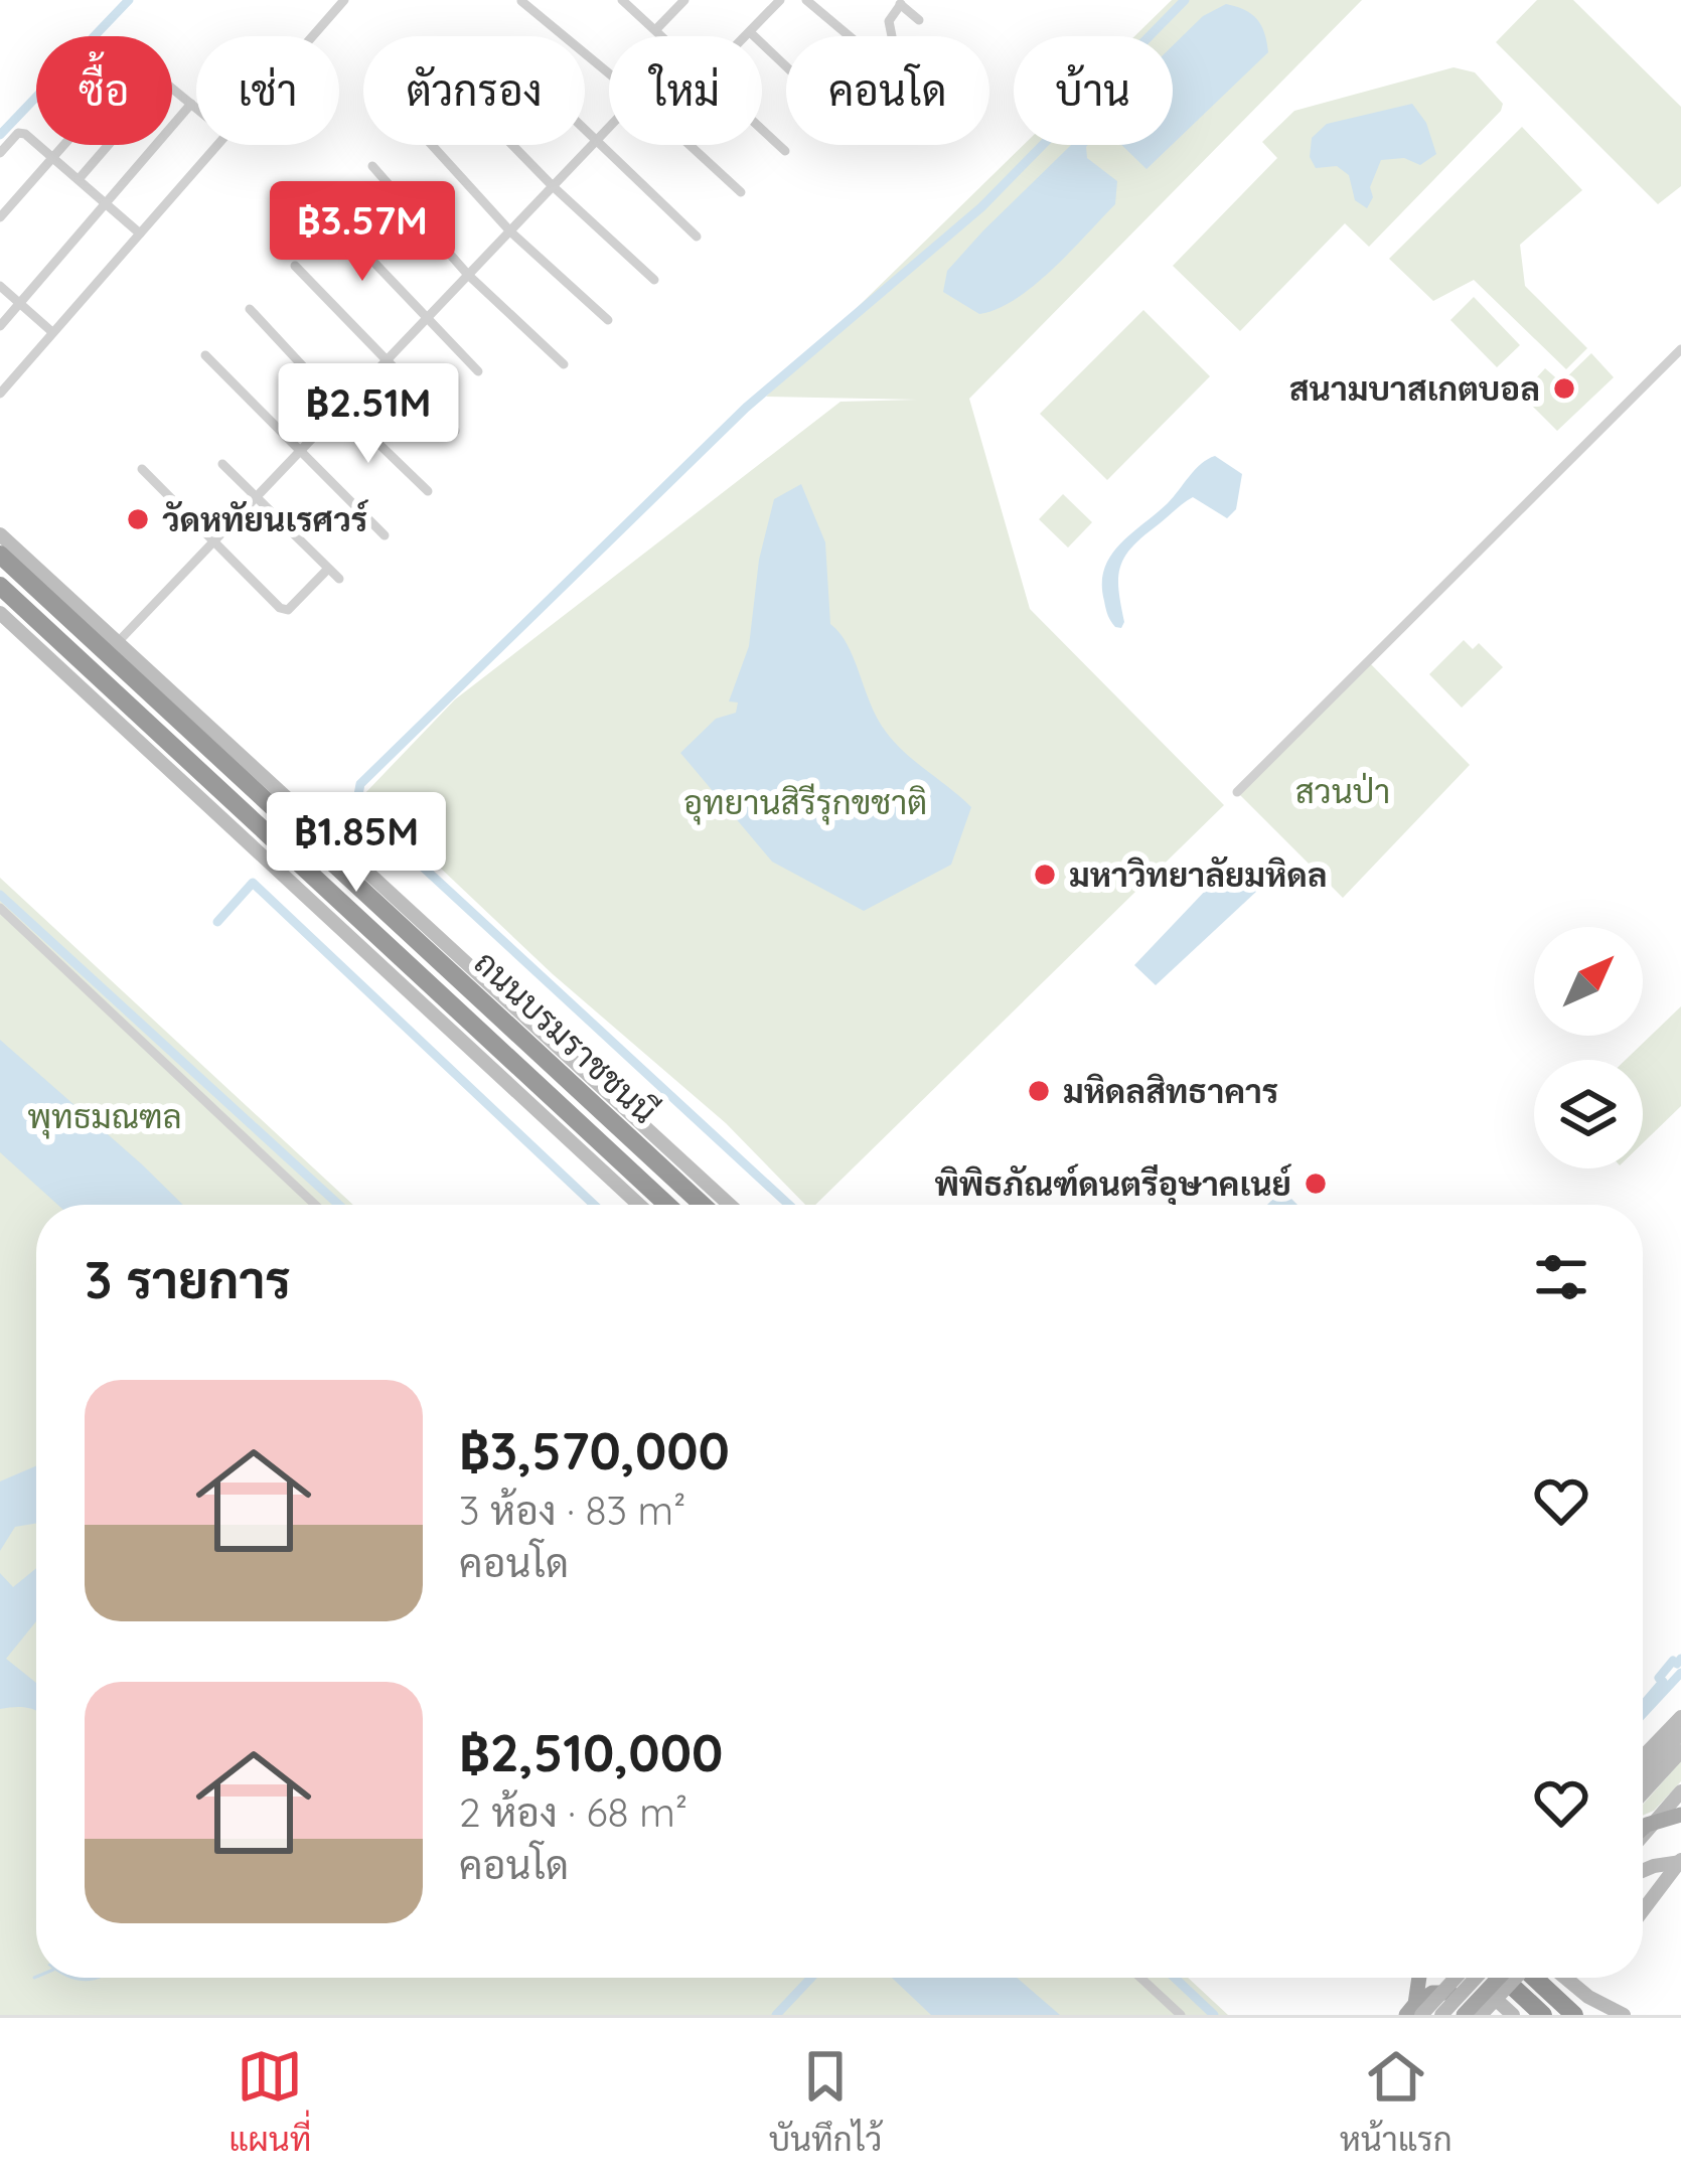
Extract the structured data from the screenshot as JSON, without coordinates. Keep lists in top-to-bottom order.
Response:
{
  "streets": {
    "highway": ["ถนนบรมราชชนนี"]
  },
  "parks": ["สวนป่า", "อุทยานสิรีรุกขชาติ", "พุทธมณฑล"],
  "places": [
    "สนามบาสเกตบอล",
    "วัดหทัยนเรศวร์",
    "มหาวิทยาลัยมหิดล",
    "มหิดลสิทธาคาร",
    "พิพิธภัณฑ์ดนตรีอุษาคเนย์"
  ],
  "north": "top right",
  "page": {
    "chip": [
      "ซื้อ",
      "เช่า",
      "ตัวกรอง",
      "ใหม่",
      "คอนโด",
      "บ้าน"
    ],
    "price": ["฿3.57M", "฿2.51M", "฿1.85M"],
    "heading": "3 รายการ",
    "list": [
      {
        "name": "฿3,570,000",
        "note": "3 ห้อง · 83 m² · คอนโด"
      },
      {
        "name": "฿2,510,000",
        "note": "2 ห้อง · 68 m² · คอนโด"
      }
    ],
    "tabs": ["แผนที่", "บันทึกไว้", "หน้าแรก"]
  }
}
